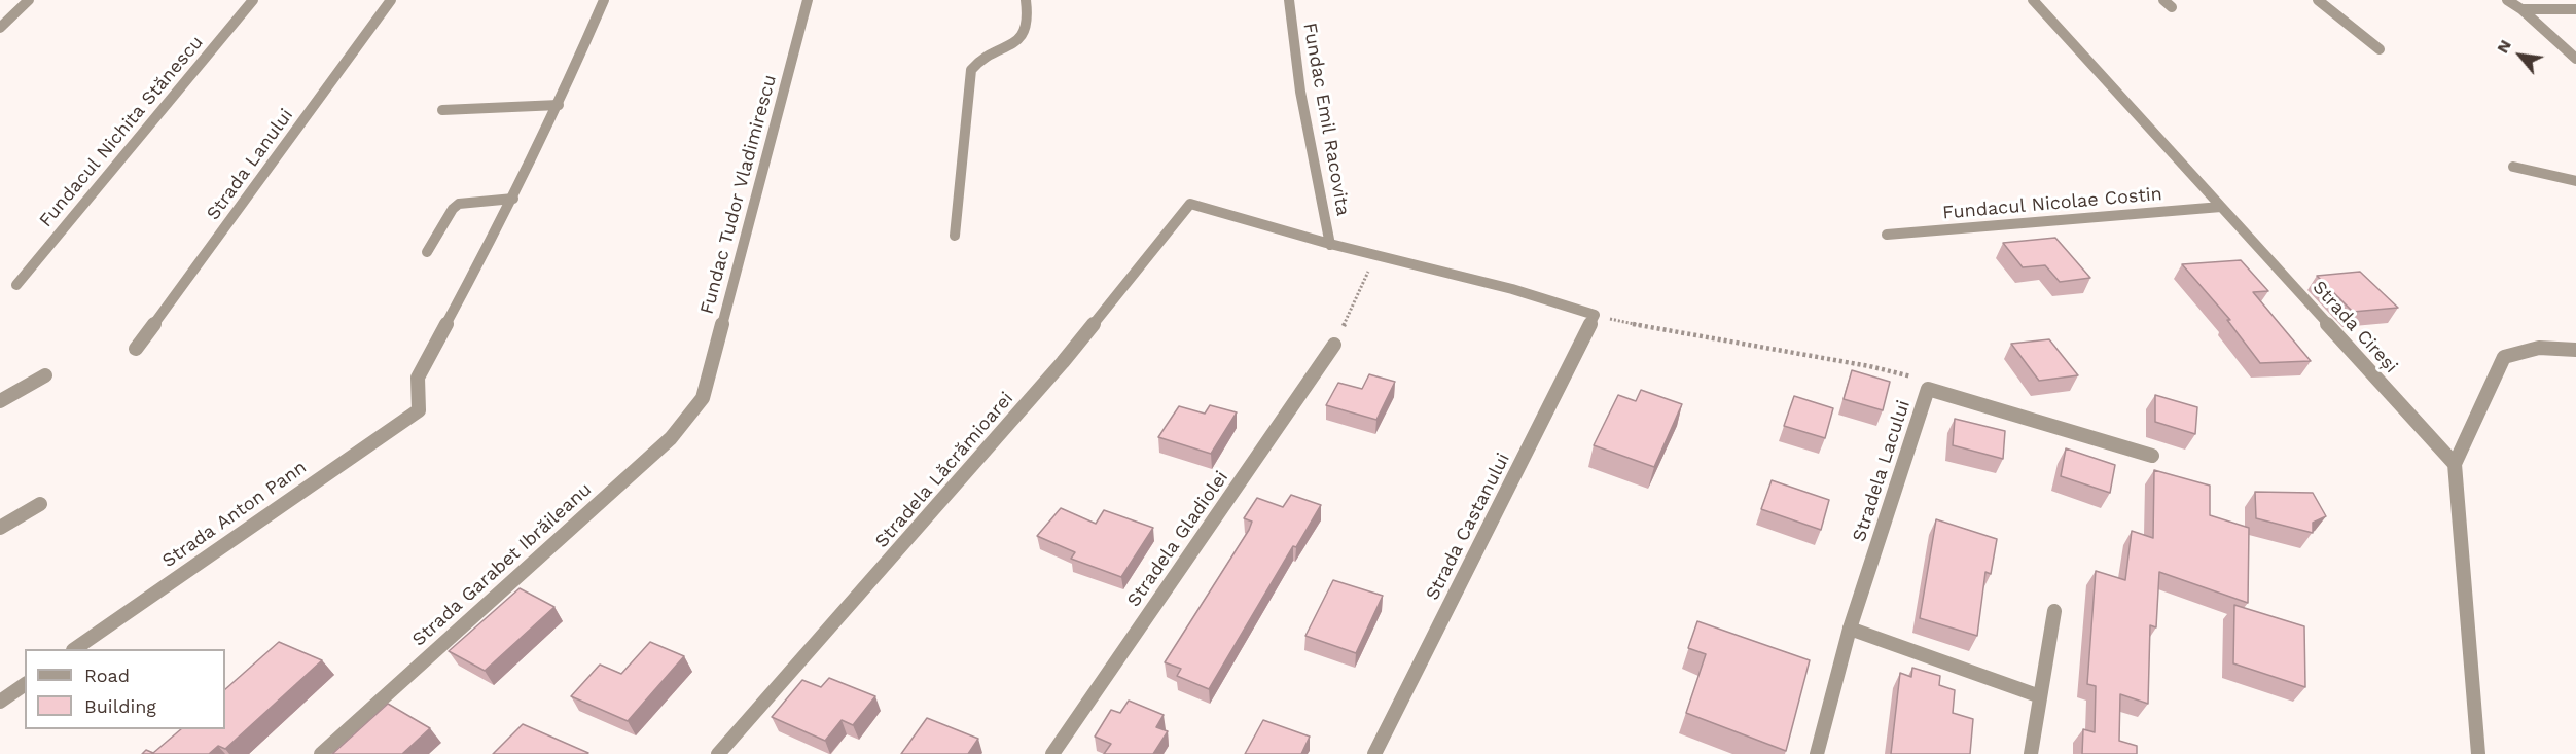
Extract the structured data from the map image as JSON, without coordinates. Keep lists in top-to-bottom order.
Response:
{
  "streets": {
    "street": [
      "Fundac Emil Racovita",
      "Fundacul Nichita Stănescu",
      "Strada Lanului",
      "Fundac Tudor Vladimirescu",
      "Fundacul Nicolae Costin",
      "Strada Cireși",
      "Stradela Lăcrămioarei",
      "Stradela Lacului",
      "Strada Anton Pann",
      "Strada Castanului",
      "Stradela Gladiolei",
      "Strada Garabet Ibrăileanu"
    ]
  },
  "crossings": [
    ["Fundac Emil Racovita", "Stradela Lăcrămioarei"],
    ["Fundac Tudor Vladimirescu", "Strada Garabet Ibrăileanu"],
    ["Fundacul Nicolae Costin", "Strada Cireși"]
  ],
  "legend": ["Road", "Building"],
  "north": "top left"
}
